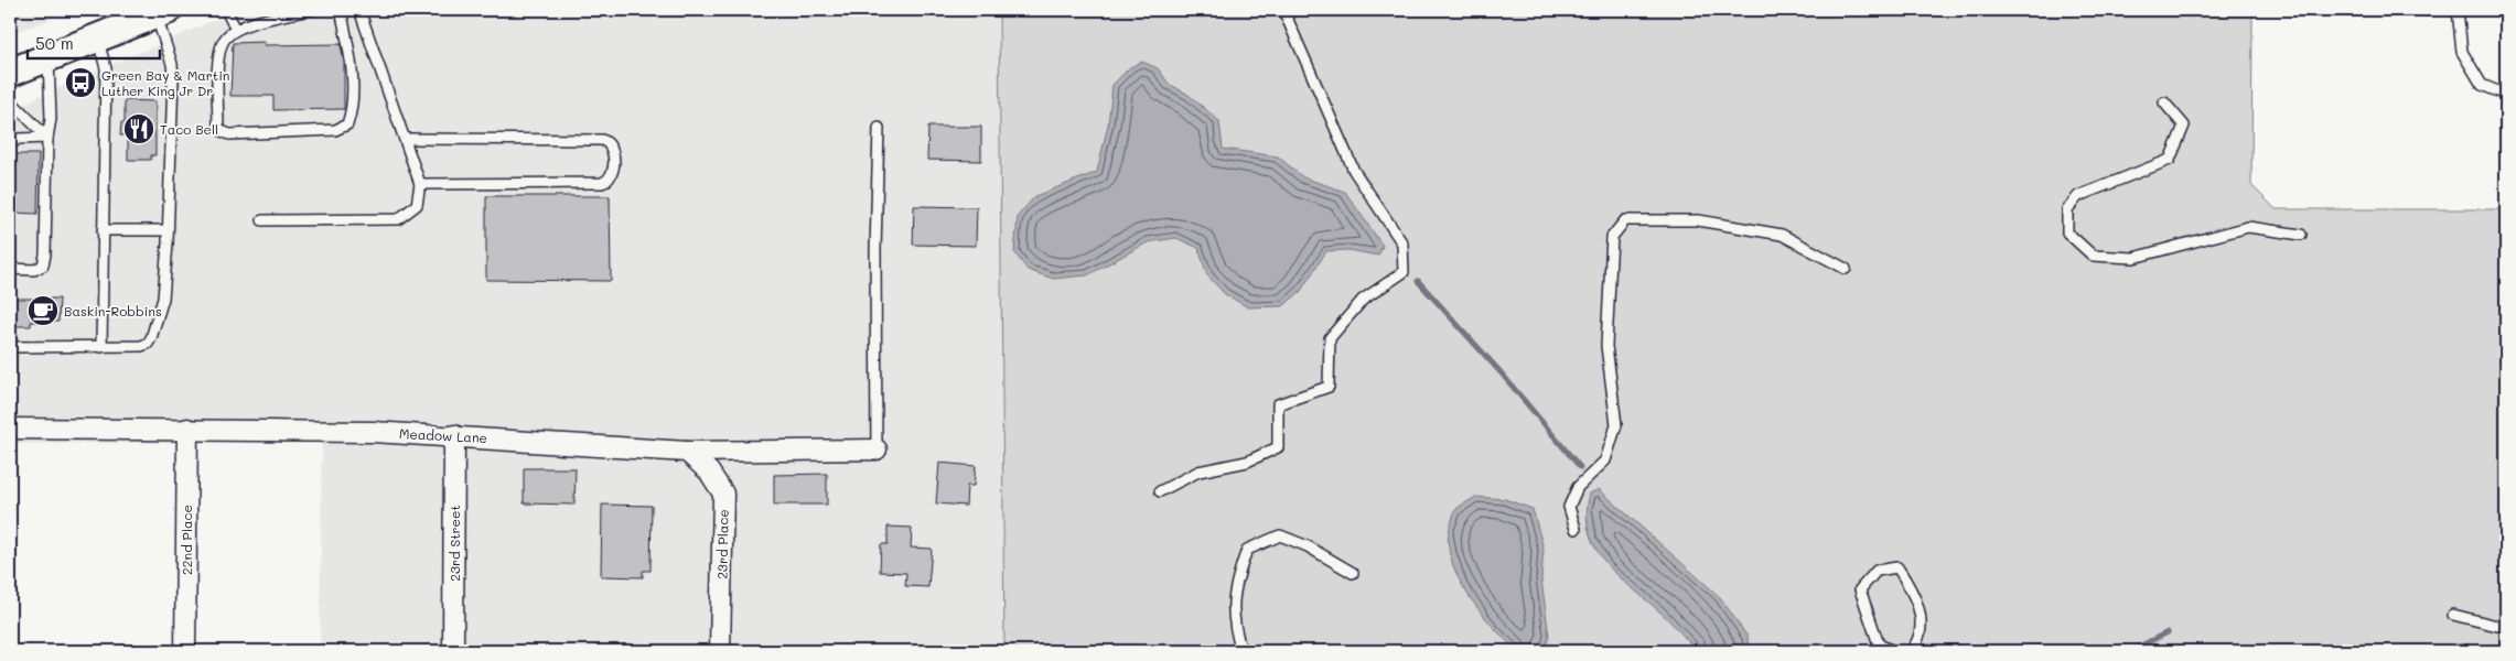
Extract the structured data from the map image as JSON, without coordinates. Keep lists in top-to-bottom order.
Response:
{
  "streets": {
    "street": [
      "Meadow Lane",
      "22nd Place",
      "23rd Street",
      "23rd Place"
    ]
  },
  "crossings": [
    ["Meadow Lane", "22nd Place"],
    ["Meadow Lane", "23rd Street"],
    ["Meadow Lane", "23rd Place"]
  ],
  "places": {
    "bus stop": ["Green Bay & Martin Luther King Jr Dr"],
    "restaurant": ["Taco Bell"],
    "cafe": ["Baskin-Robbins"]
  },
  "scale_bar": "50 m"
}
